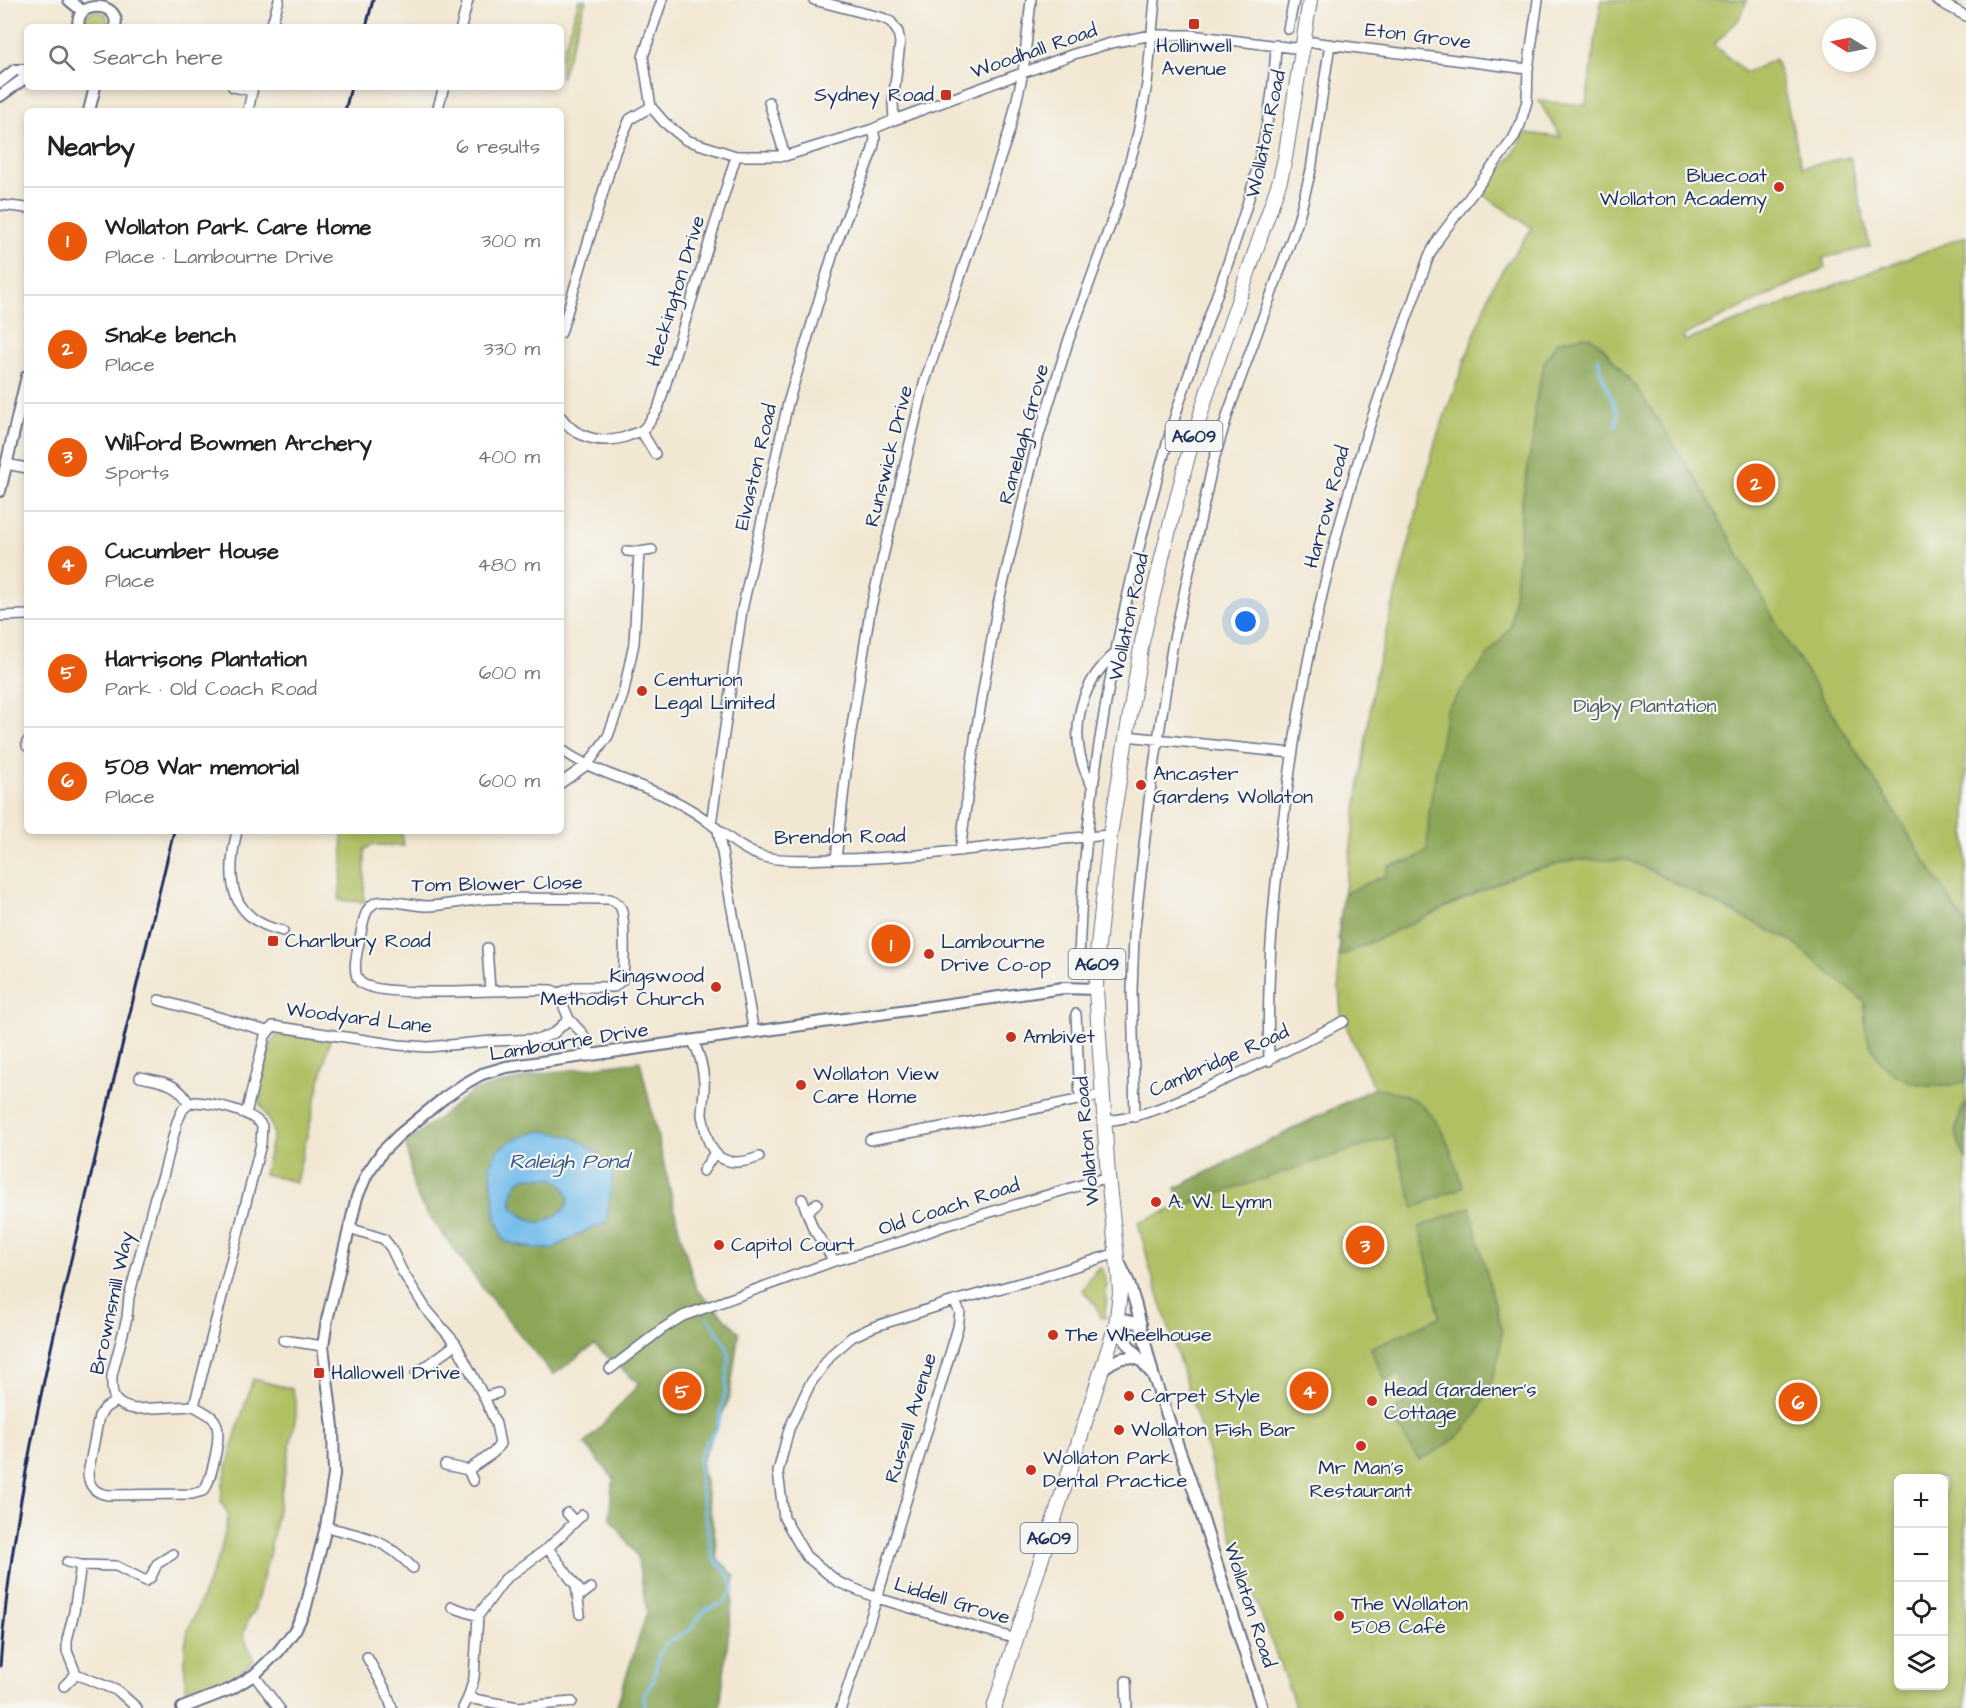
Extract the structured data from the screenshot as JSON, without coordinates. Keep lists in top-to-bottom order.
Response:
{
  "streets": {
    "main road": ["Wollaton Road", "A609"],
    "street": [
      "Eton Grove",
      "Woodhall Road",
      "Heckington Drive",
      "Ranelagh Grove",
      "Runswick Drive",
      "Elvaston Road",
      "Harrow Road",
      "Brendon Road",
      "Tom Blower Close",
      "Woodyard Lane",
      "Lambourne Drive",
      "Cambridge Road",
      "Old Coach Road",
      "Brownsmill Way",
      "Russell Avenue",
      "Liddell Grove"
    ]
  },
  "crossings": [
    ["Eton Grove", "Woodhall Road"],
    ["Eton Grove", "Wollaton Road"],
    ["Eton Grove", "Harrow Road"],
    ["Woodhall Road", "Wollaton Road"],
    ["Woodhall Road", "Heckington Drive"],
    ["Woodhall Road", "Ranelagh Grove"],
    ["Woodhall Road", "Runswick Drive"],
    ["Woodhall Road", "Elvaston Road"],
    ["Wollaton Road", "A609"],
    ["Wollaton Road", "Brendon Road"],
    ["Wollaton Road", "Lambourne Drive"],
    ["Wollaton Road", "Cambridge Road"],
    ["Wollaton Road", "Old Coach Road"],
    ["Ranelagh Grove", "Brendon Road"],
    ["A609", "Liddell Grove"],
    ["Runswick Drive", "Brendon Road"],
    ["Elvaston Road", "Brendon Road"],
    ["Elvaston Road", "Lambourne Drive"],
    ["Harrow Road", "Cambridge Road"],
    ["Russell Avenue", "Liddell Grove"]
  ],
  "water": ["Raleigh Pond"],
  "parks": ["Digby Plantation"],
  "places": {
    "transit": [
      "Hollinwell Avenue",
      "Sydney Road",
      "Charlbury Road",
      "Hallowell Drive"
    ],
    "other": [
      "Bluecoat Wollaton Academy",
      "Centurion Legal Limited",
      "Ancaster Gardens Wollaton",
      "Lambourne Drive Co-op",
      "Kingswood Methodist Church",
      "Ambivet",
      "Wollaton View Care Home",
      "A. W. Lymn",
      "Capitol Court",
      "The Wheelhouse",
      "Carpet Style",
      "Head Gardener's Cottage",
      "Wollaton Fish Bar",
      "Mr Man's Restaurant",
      "Wollaton Park Dental Practice",
      "The Wollaton 508 Café"
    ]
  },
  "north": "left",
  "page": {
    "search": "Search here",
    "heading": ["Nearby", "6 results"],
    "list": [
      {
        "mark": "1",
        "name": "Wollaton Park Care Home",
        "note": "Place · Lambourne Drive",
        "value": "300 m"
      },
      {
        "mark": "2",
        "name": "Snake bench",
        "note": "Place",
        "value": "330 m"
      },
      {
        "mark": "3",
        "name": "Wilford Bowmen Archery",
        "note": "Sports",
        "value": "400 m"
      },
      {
        "mark": "4",
        "name": "Cucumber House",
        "note": "Place",
        "value": "480 m"
      },
      {
        "mark": "5",
        "name": "Harrisons Plantation",
        "note": "Park · Old Coach Road",
        "value": "600 m"
      },
      {
        "mark": "6",
        "name": "508 War memorial",
        "note": "Place",
        "value": "600 m"
      }
    ],
    "pins": [
      "2",
      "1",
      "3",
      "4",
      "5",
      "6"
    ],
    "map_buttons": ["+", "−"]
  }
}
